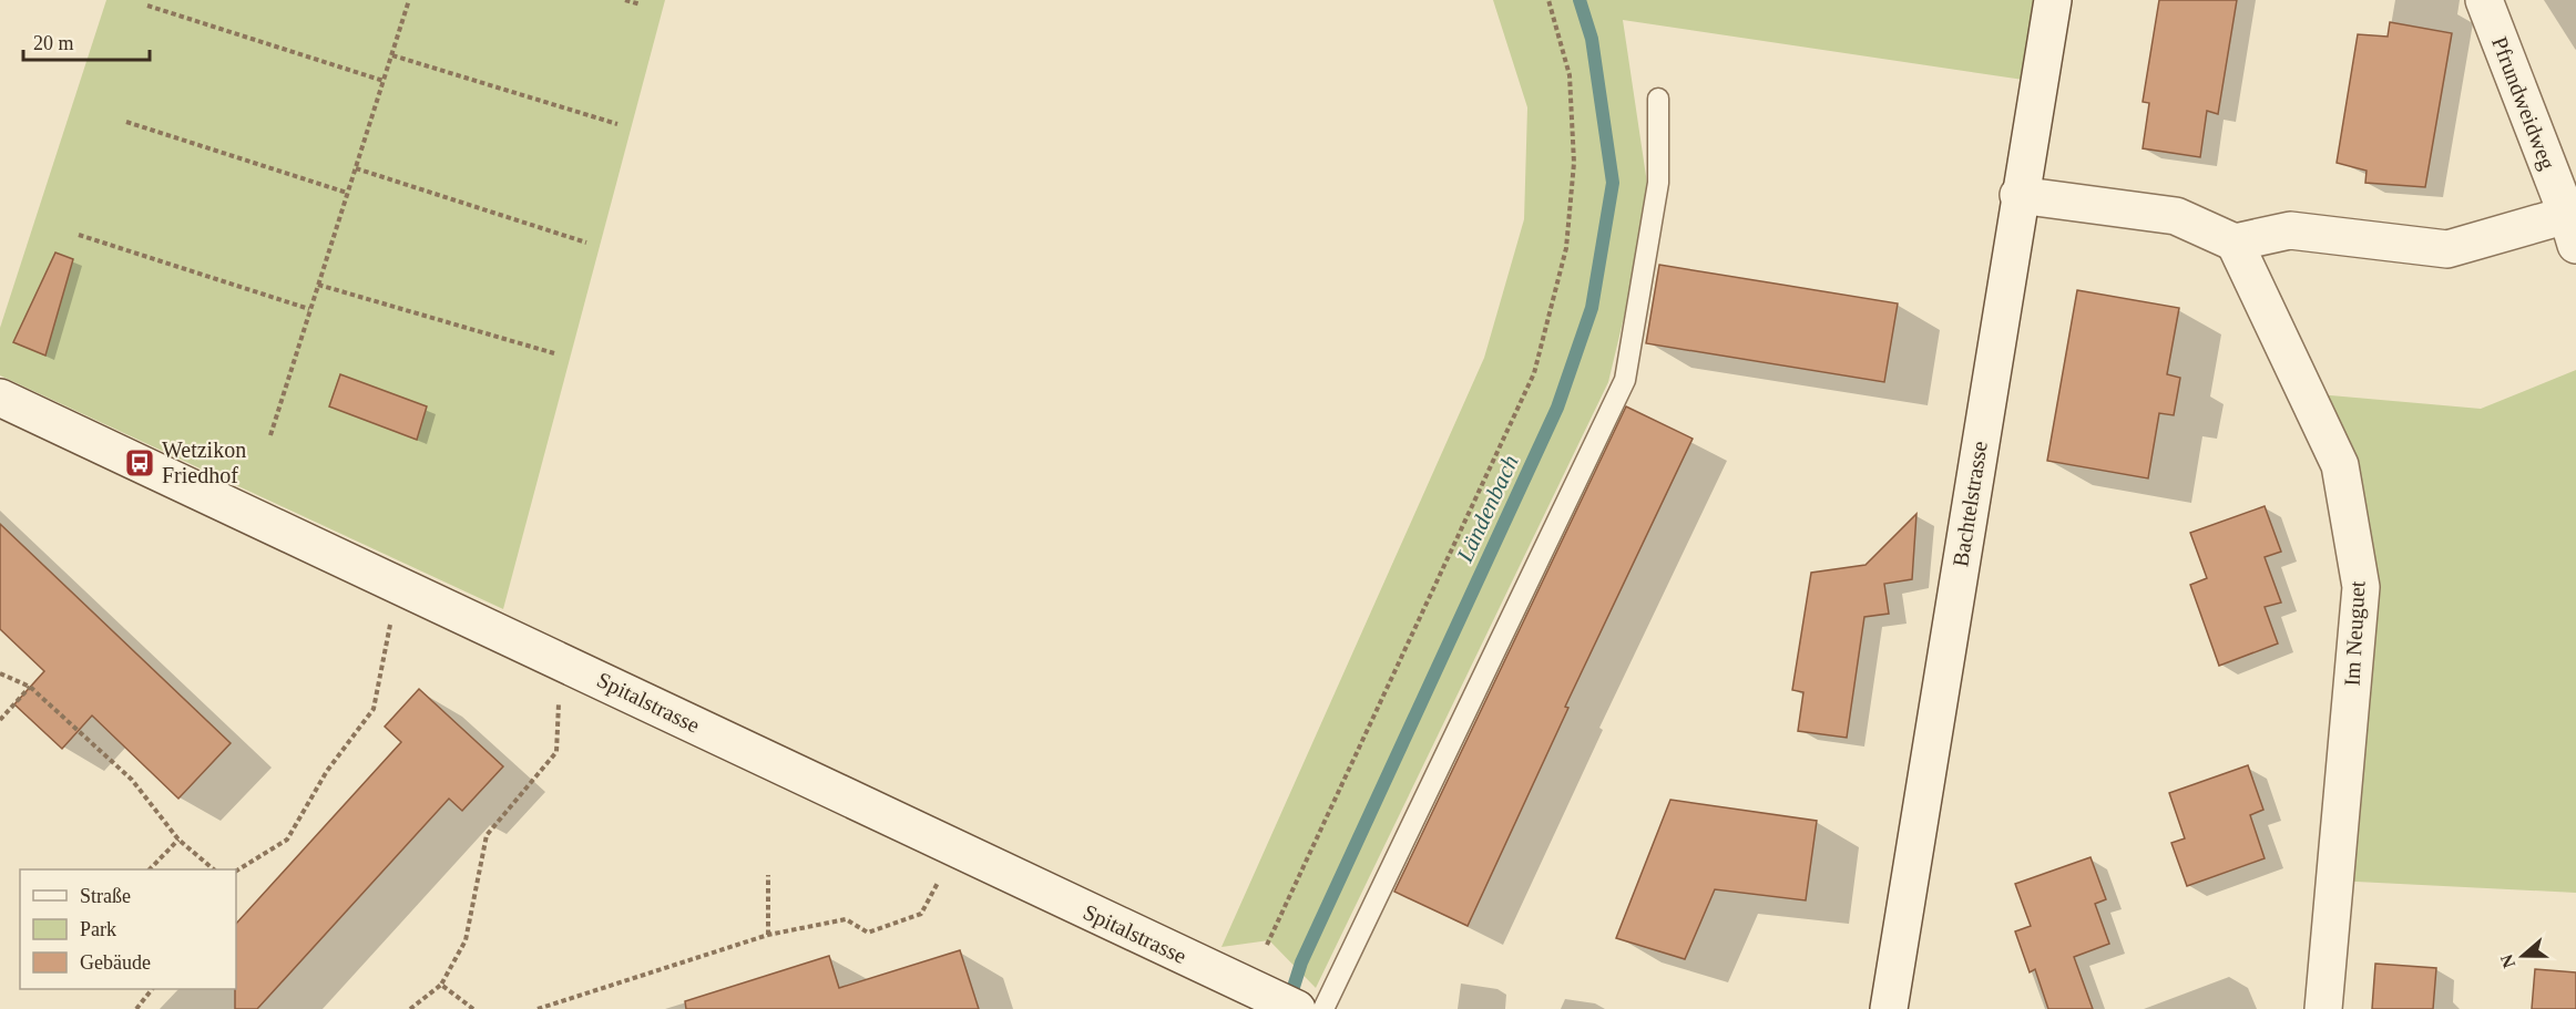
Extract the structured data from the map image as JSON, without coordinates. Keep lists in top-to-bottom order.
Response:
{
  "streets": {
    "street": [
      "Pfrundweidweg",
      "Bachtelstrasse",
      "Im Neuguet",
      "Spitalstrasse"
    ]
  },
  "water": ["Ländenbach"],
  "places": {
    "bus stop": ["Wetzikon Friedhof"]
  },
  "legend": ["Straße", "Park", "Gebäude"],
  "scale_bar": "20 m",
  "north": "left"
}
